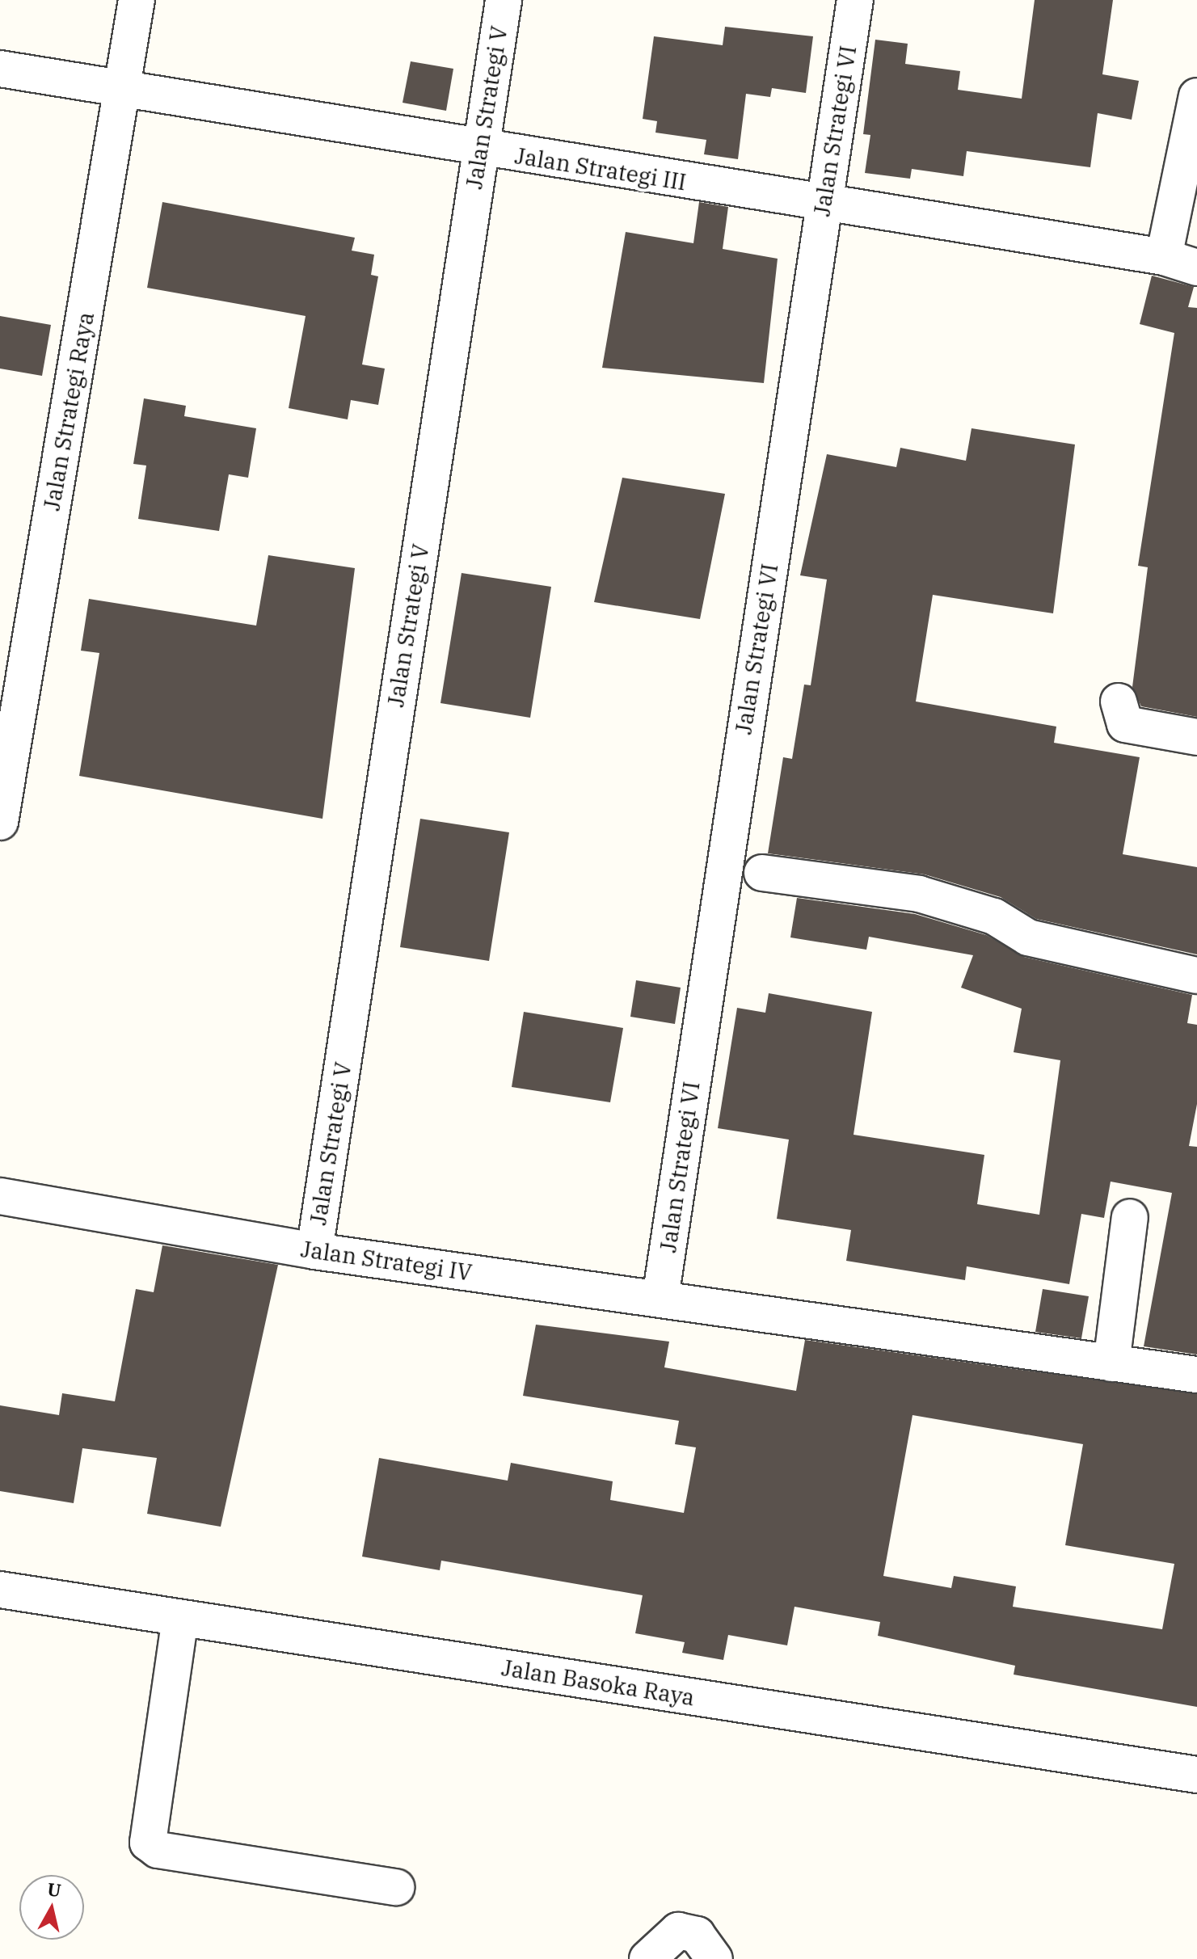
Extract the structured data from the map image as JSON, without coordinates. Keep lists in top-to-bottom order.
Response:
{
  "streets": {
    "street": [
      "Jalan Strategi V",
      "Jalan Strategi VI",
      "Jalan Strategi III",
      "Jalan Strategi Raya",
      "Jalan Strategi IV",
      "Jalan Basoka Raya"
    ]
  },
  "crossings": [
    ["Jalan Strategi V", "Jalan Strategi III"],
    ["Jalan Strategi V", "Jalan Strategi IV"],
    ["Jalan Strategi VI", "Jalan Strategi III"],
    ["Jalan Strategi VI", "Jalan Strategi IV"],
    ["Jalan Strategi III", "Jalan Strategi Raya"]
  ],
  "north": "top"
}
